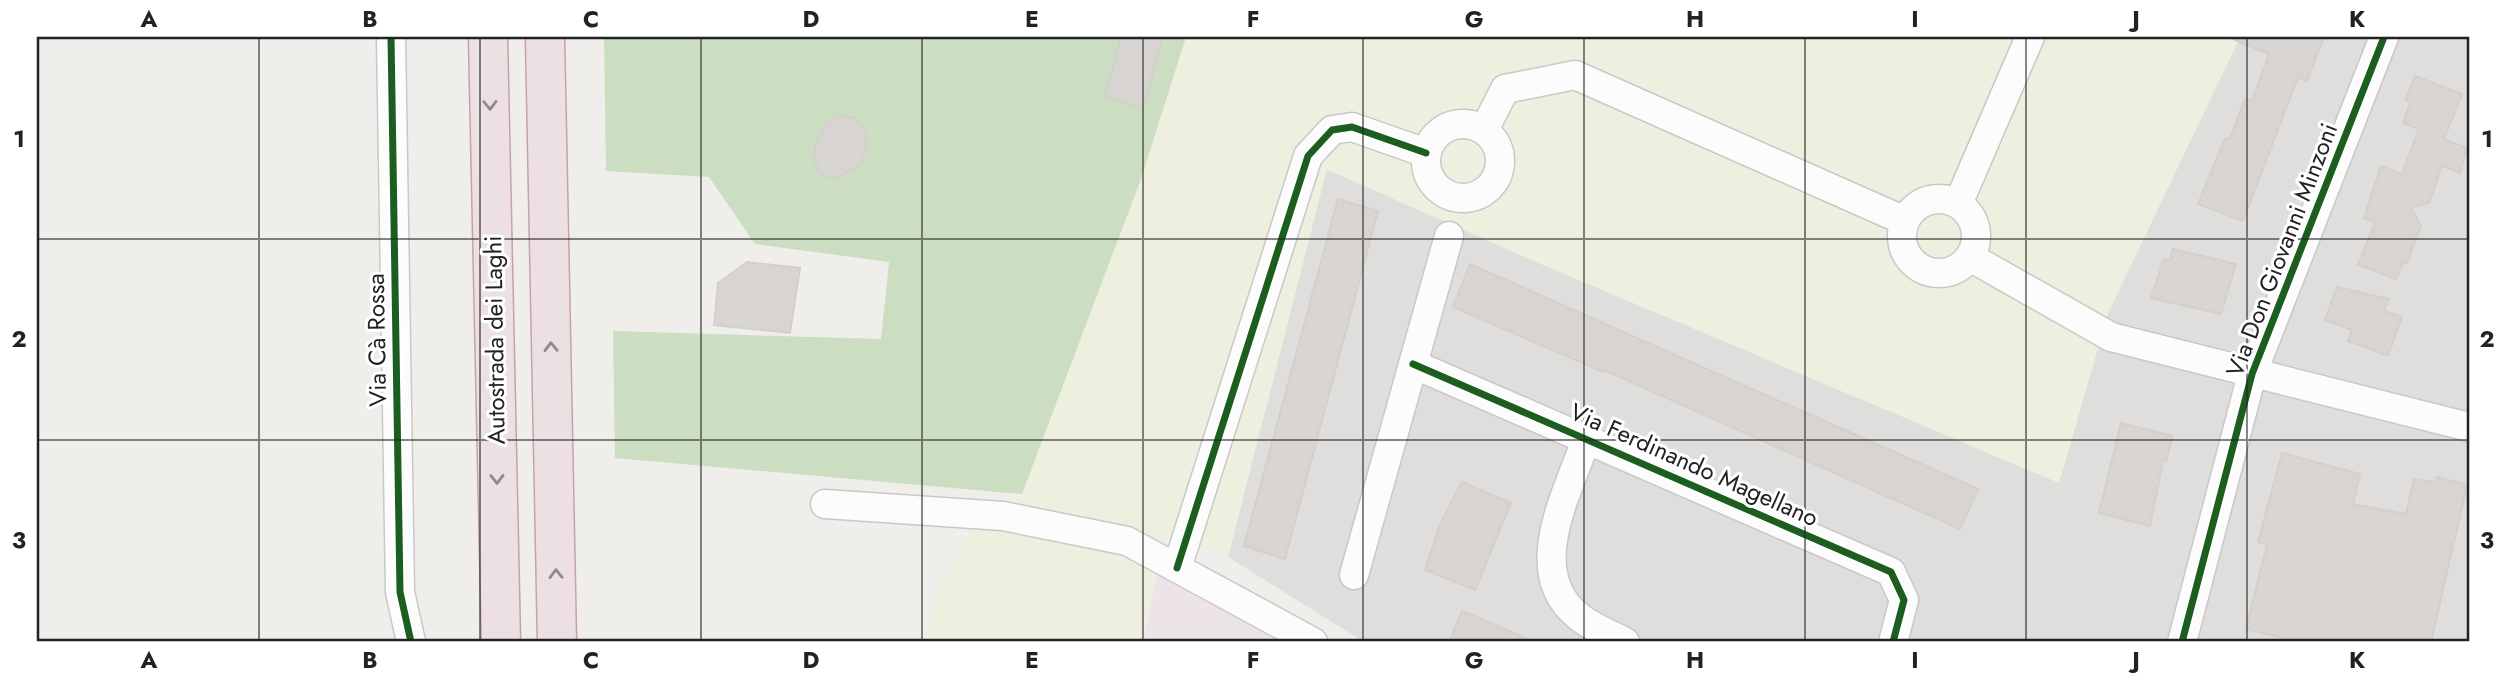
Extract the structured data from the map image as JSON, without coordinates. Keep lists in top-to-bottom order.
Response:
{
  "streets": {
    "highway": ["Autostrada dei Laghi"],
    "street": ["Via Don Giovanni Minzoni", "Via Cà Rossa", "Via Ferdinando Magellano"]
  },
  "grid": {
    "columns": [
      "A",
      "B",
      "C",
      "D",
      "E",
      "F",
      "G",
      "H",
      "I",
      "J",
      "K"
    ],
    "rows": ["1", "2", "3"]
  }
}
